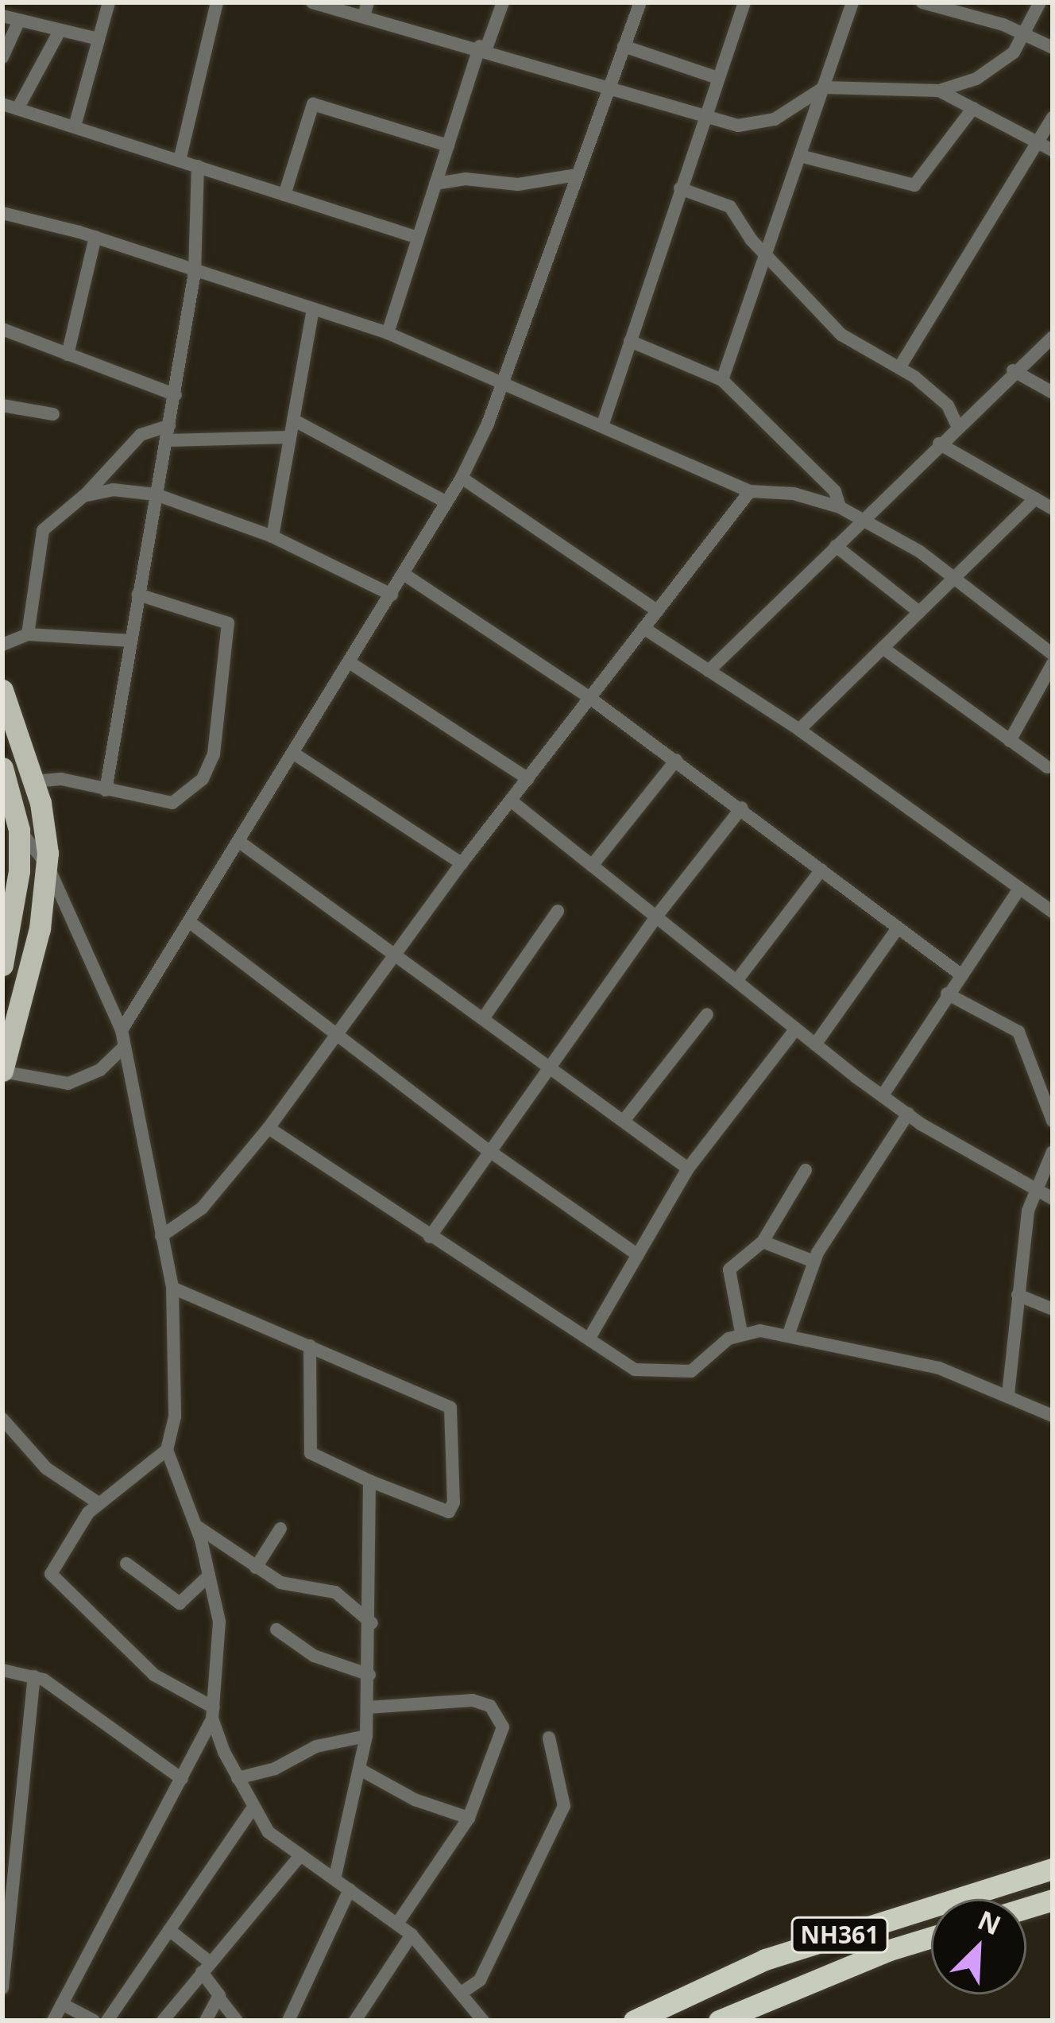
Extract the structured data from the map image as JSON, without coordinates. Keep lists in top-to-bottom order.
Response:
{
  "streets": {
    "highway": ["NH361"]
  },
  "north": "top right"
}
